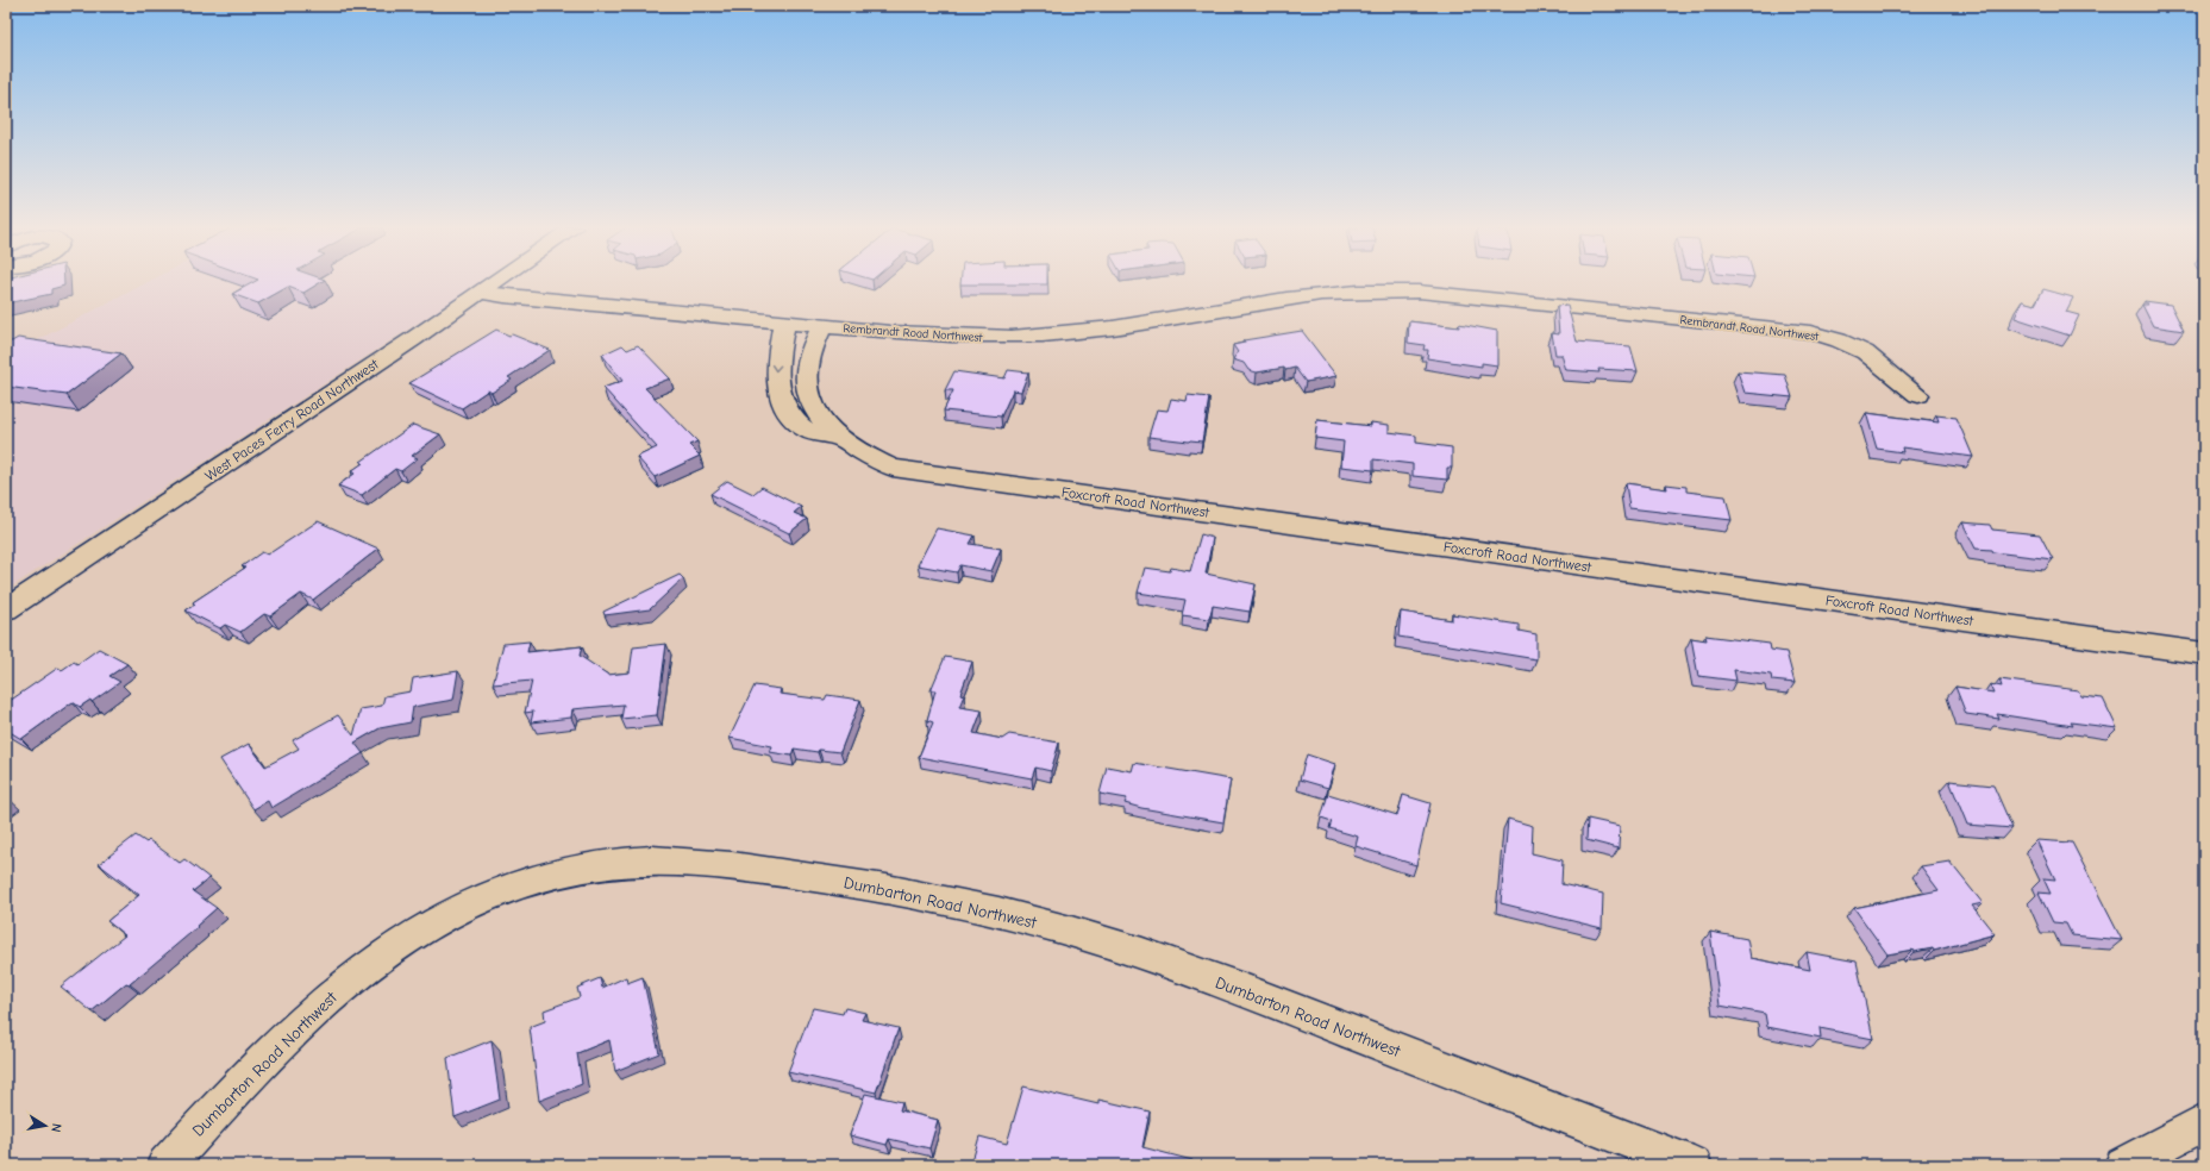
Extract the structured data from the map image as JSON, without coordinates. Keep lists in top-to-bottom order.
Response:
{
  "streets": {
    "street": [
      "Rembrandt Road Northwest",
      "West Paces Ferry Road Northwest",
      "Foxcroft Road Northwest",
      "Dumbarton Road Northwest"
    ]
  },
  "crossings": [
    ["Rembrandt Road Northwest", "West Paces Ferry Road Northwest"],
    ["Rembrandt Road Northwest", "Foxcroft Road Northwest"]
  ],
  "north": "right"
}
